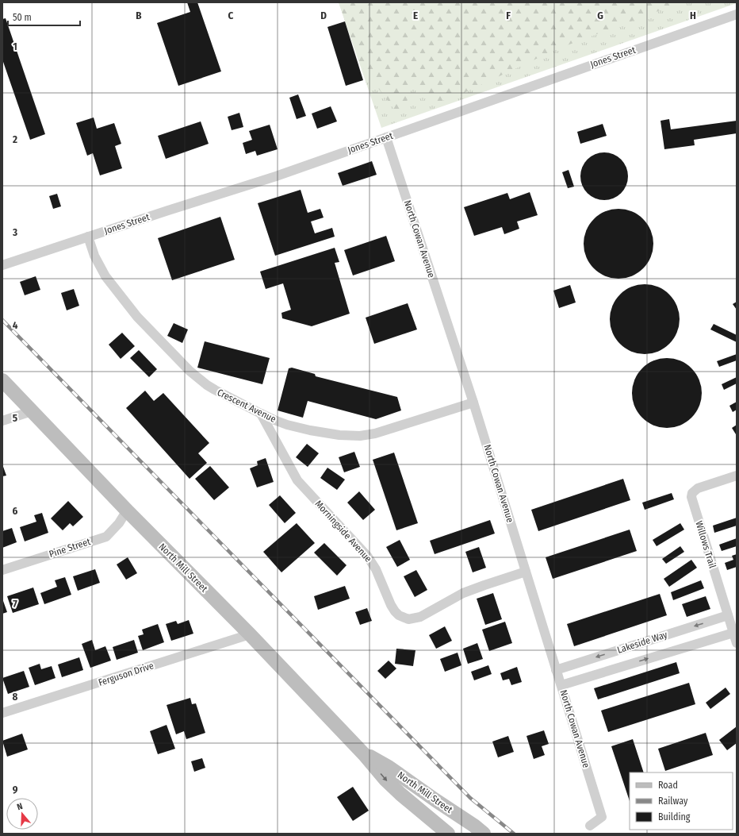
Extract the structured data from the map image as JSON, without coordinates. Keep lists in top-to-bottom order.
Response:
{
  "streets": {
    "main road": ["North Mill Street"],
    "street": [
      "Jones Street",
      "North Cowan Avenue",
      "Crescent Avenue",
      "Morningside Avenue",
      "Willows Trail",
      "Pine Street",
      "Lakeside Way",
      "Ferguson Drive"
    ]
  },
  "crossings": [
    ["Jones Street", "North Cowan Avenue"],
    ["Jones Street", "Crescent Avenue"],
    ["North Cowan Avenue", "Crescent Avenue"],
    ["North Cowan Avenue", "Morningside Avenue"],
    ["North Cowan Avenue", "Lakeside Way"],
    ["Crescent Avenue", "Morningside Avenue"],
    ["Willows Trail", "Lakeside Way"],
    ["Pine Street", "North Mill Street"],
    ["North Mill Street", "Ferguson Drive"]
  ],
  "legend": ["Road", "Railway", "Building"],
  "scale_bar": "50 m",
  "north": "top",
  "grid": {
    "columns": [
      "B",
      "C",
      "D",
      "E",
      "F",
      "G",
      "H"
    ],
    "rows": [
      "1",
      "2",
      "3",
      "4",
      "5",
      "6",
      "7",
      "8",
      "9"
    ]
  }
}
